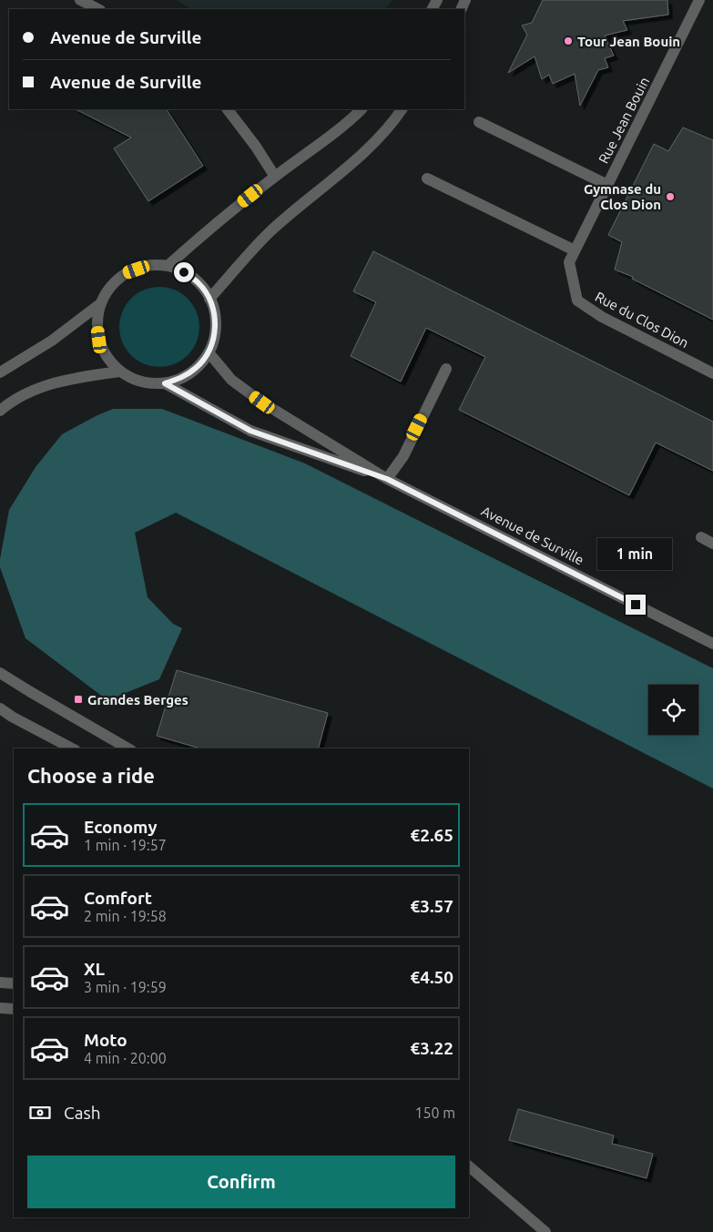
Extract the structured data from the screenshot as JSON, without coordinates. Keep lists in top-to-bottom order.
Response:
{
  "streets": {
    "street": ["Rue Jean Bouin", "Rue du Clos Dion", "Avenue de Surville"]
  },
  "crossings": [
    ["Rue Jean Bouin", "Rue du Clos Dion"]
  ],
  "places": {
    "other": ["Tour Jean Bouin", "Gymnase du Clos Dion"],
    "transit": ["Grandes Berges"]
  },
  "page": {
    "banner": ["Avenue de Surville", "Avenue de Surville"],
    "bubble": "1 min",
    "heading": "Choose a ride",
    "list": [
      {
        "name": "Economy",
        "note": "1 min · 19:57",
        "value": "€2.65"
      },
      {
        "name": "Comfort",
        "note": "2 min · 19:58",
        "value": "€3.57"
      },
      {
        "name": "XL",
        "note": "3 min · 19:59",
        "value": "€4.50"
      },
      {
        "name": "Moto",
        "note": "4 min · 20:00",
        "value": "€3.22"
      }
    ],
    "pay": ["Cash", "150 m"],
    "buttons": "Confirm"
  }
}
